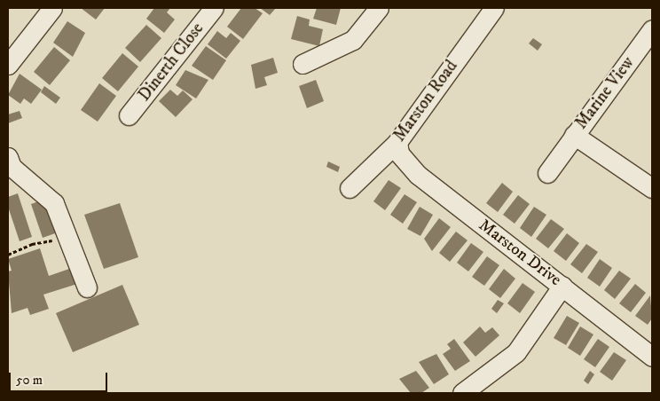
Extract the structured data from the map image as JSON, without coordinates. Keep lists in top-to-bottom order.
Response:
{
  "streets": {
    "street": [
      "Dinerth Close",
      "Marine View",
      "Marston Road",
      "Marston Drive"
    ]
  },
  "crossings": [
    ["Marston Road", "Marston Drive"]
  ],
  "scale_bar": "50 m"
}
